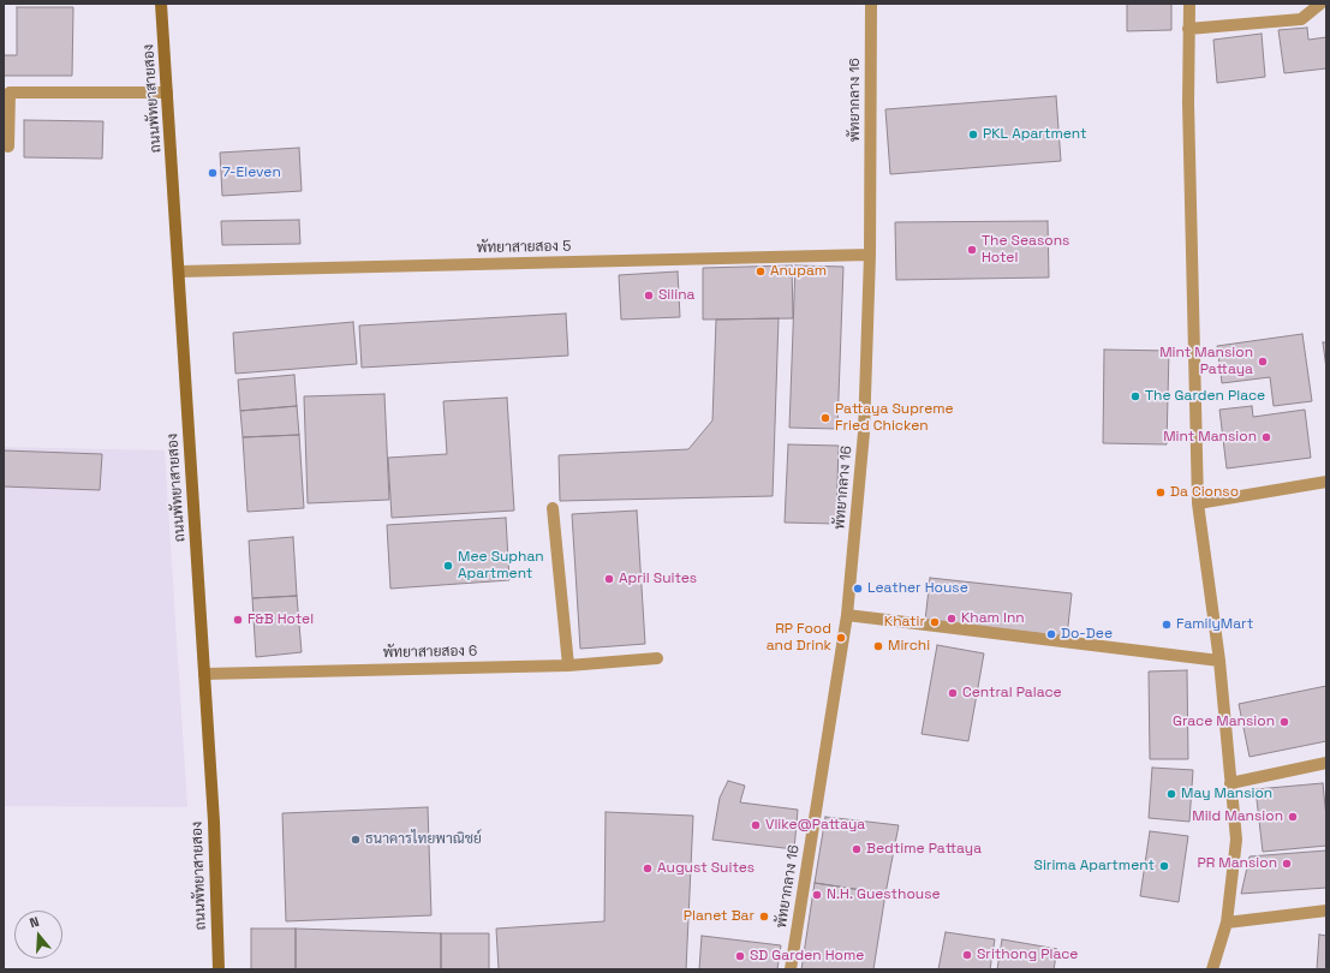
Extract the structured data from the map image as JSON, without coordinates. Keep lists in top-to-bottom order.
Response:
{
  "streets": {
    "main road": ["ถนนพัทยาสายสอง"],
    "street": ["พัทยากลาง 16", "พัทยาสายสอง 5", "พัทยาสายสอง 6"]
  },
  "crossings": [
    ["ถนนพัทยาสายสอง", "พัทยาสายสอง 5"],
    ["ถนนพัทยาสายสอง", "พัทยาสายสอง 6"],
    ["พัทยากลาง 16", "พัทยาสายสอง 5"]
  ],
  "places": [
    "PKL Apartment",
    "7-Eleven",
    "The Seasons Hotel",
    "Anupam",
    "Silina",
    "Mint Mansion Pattaya",
    "The Garden Place",
    "Pattaya Supreme Fried Chicken",
    "Mint Mansion",
    "Da Cionso",
    "Mee Suphan Apartment",
    "April Suites",
    "Leather House",
    "Kham Inn",
    "F&B Hotel",
    "Khatir",
    "FamilyMart",
    "Do-Dee",
    "RP Food and Drink",
    "Mirchi",
    "Central Palace",
    "Grace Mansion",
    "May Mansion",
    "Mild Mansion",
    "Vlike@Pattaya",
    "ธนาคารไทยพาณิชย์",
    "Bedtime Pattaya",
    "PR Mansion",
    "Sirima Apartment",
    "August Suites",
    "N.H. Guesthouse",
    "Planet Bar",
    "Srithong Place",
    "SD Garden Home"
  ],
  "north": "top"
}
